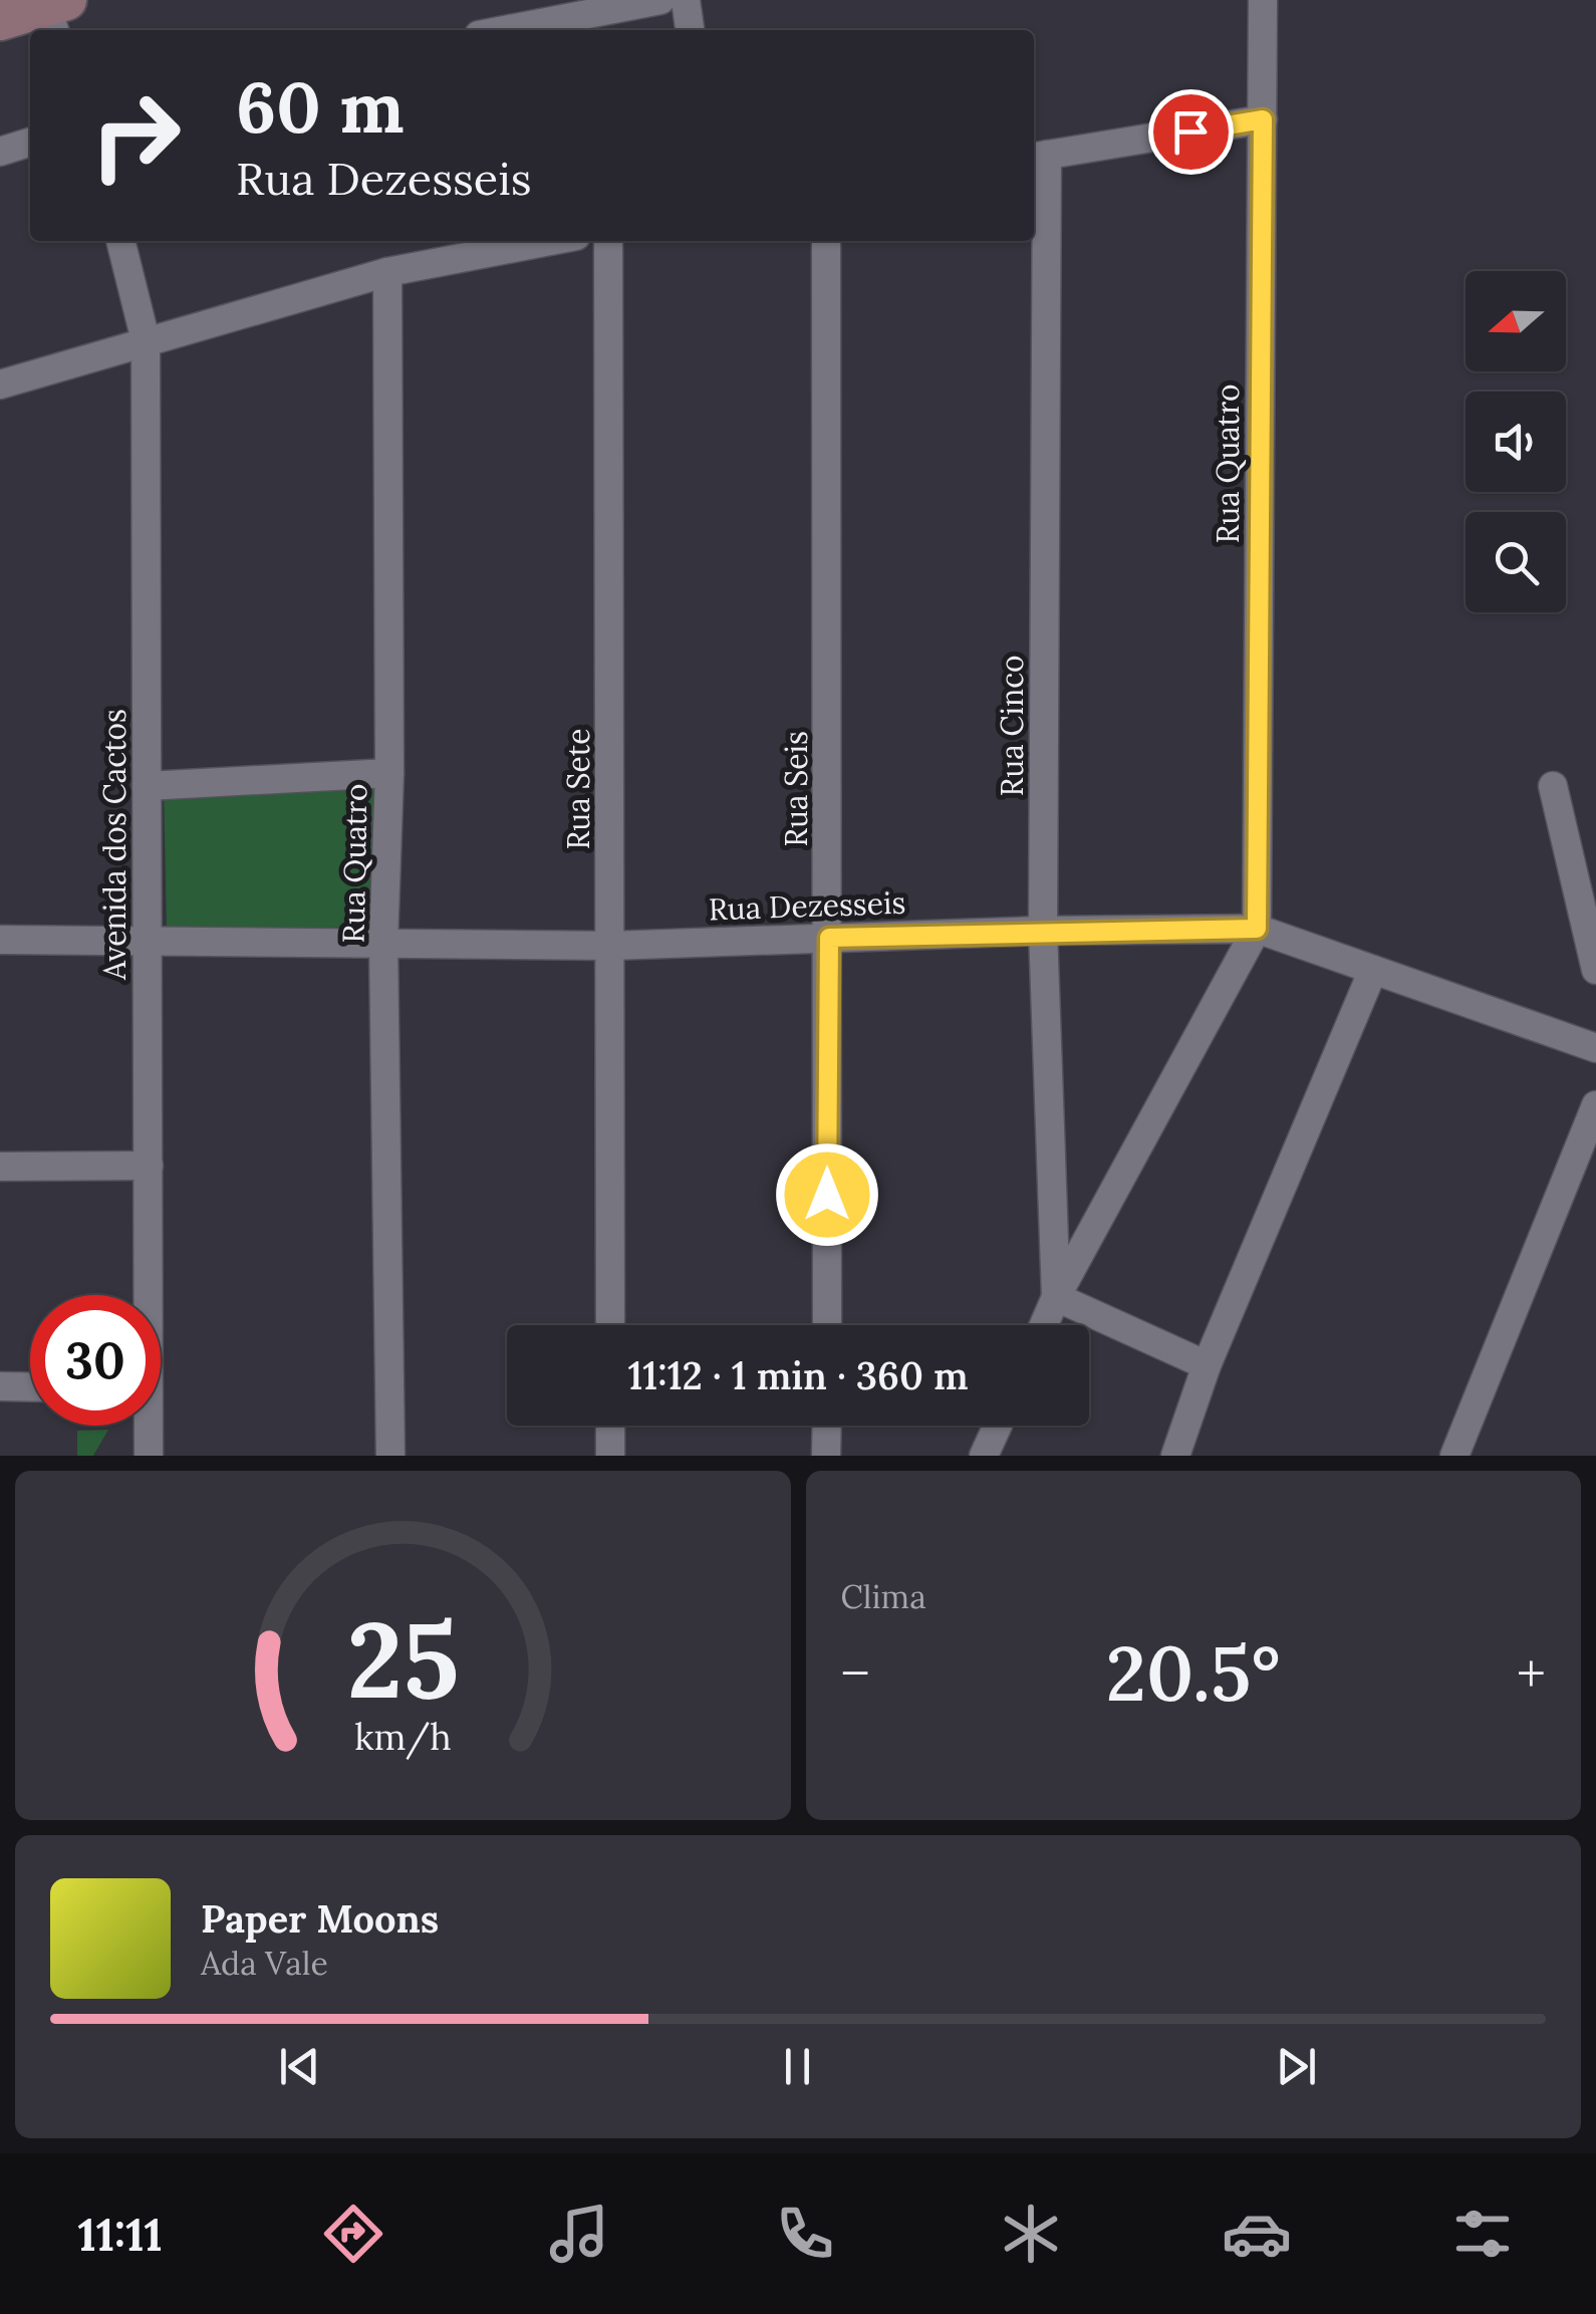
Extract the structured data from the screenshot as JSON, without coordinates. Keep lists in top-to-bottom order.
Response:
{
  "streets": {
    "street": [
      "Rua Quatro",
      "Rua Cinco",
      "Rua Sete",
      "Rua Seis",
      "Avenida dos Cactos",
      "Rua Dezesseis"
    ]
  },
  "crossings": [
    ["Rua Quatro", "Rua Dezesseis"],
    ["Rua Cinco", "Rua Dezesseis"],
    ["Rua Sete", "Rua Dezesseis"],
    ["Rua Seis", "Rua Dezesseis"],
    ["Avenida dos Cactos", "Rua Dezesseis"]
  ],
  "north": "left",
  "page": {
    "turn": ["60 m", "Rua Dezesseis"],
    "limit": "30",
    "trip": "11:12 · 1 min · 360 m",
    "tile": "Clima",
    "heat": ["−", "20.5°", "+"],
    "song": ["Paper Moons", "Ada Vale"],
    "tabs": "11:11",
    "gauge": ["25", "km/h"]
  }
}
